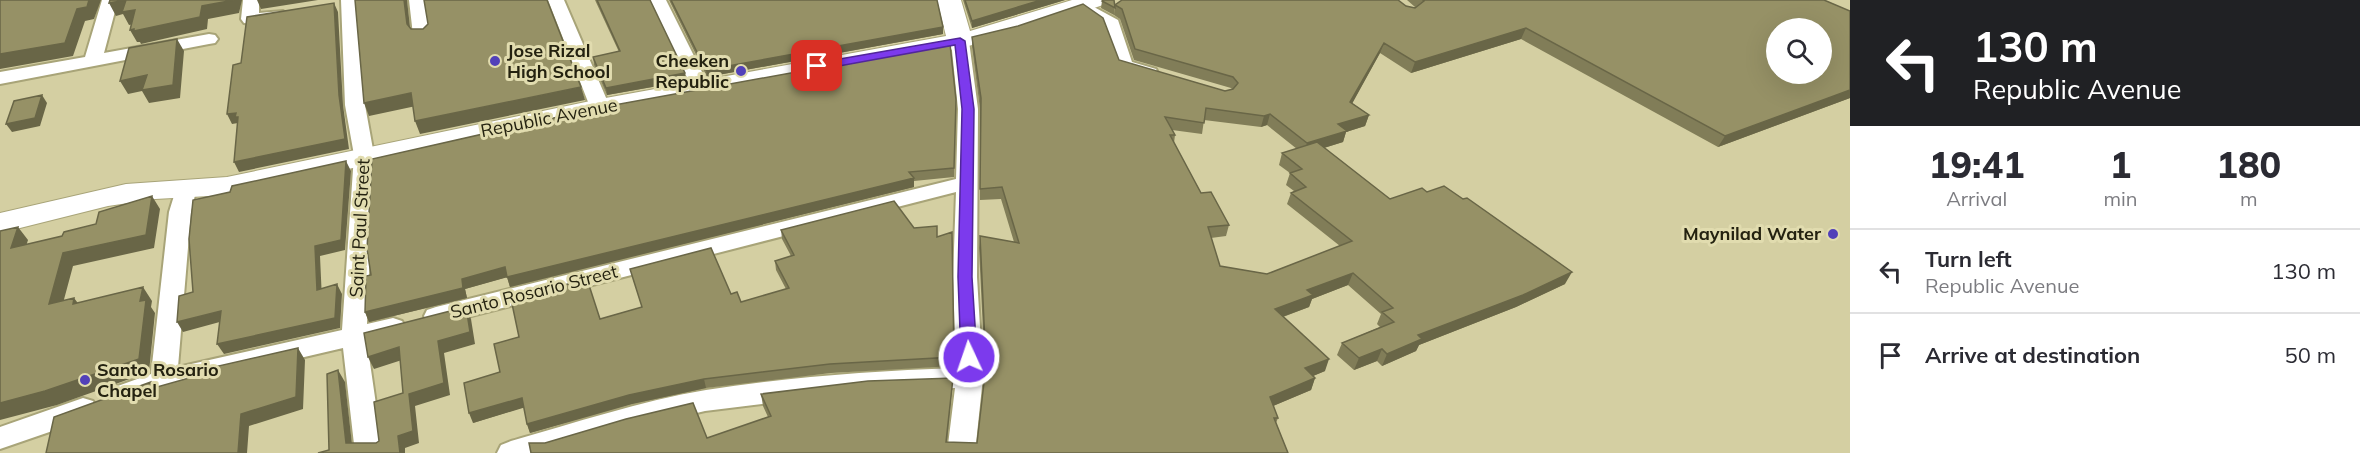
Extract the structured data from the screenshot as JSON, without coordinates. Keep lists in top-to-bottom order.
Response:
{
  "streets": {
    "main road": ["Republic Avenue"],
    "street": ["Saint Paul Street", "Santo Rosario Street"]
  },
  "crossings": [
    ["Republic Avenue", "Saint Paul Street"],
    ["Saint Paul Street", "Santo Rosario Street"]
  ],
  "places": [
    "Jose Rizal High School",
    "Cheeken Republic",
    "Maynilad Water",
    "Santo Rosario Chapel"
  ],
  "page": {
    "turn": ["130 m", "Republic Avenue"],
    "eta": [
      "19:41",
      "Arrival",
      "1",
      "min",
      "180",
      "m"
    ],
    "list": [
      {
        "name": "Turn left",
        "note": "Republic Avenue",
        "value": "130 m"
      },
      {
        "name": "Arrive at destination",
        "value": "50 m"
      }
    ]
  }
}
